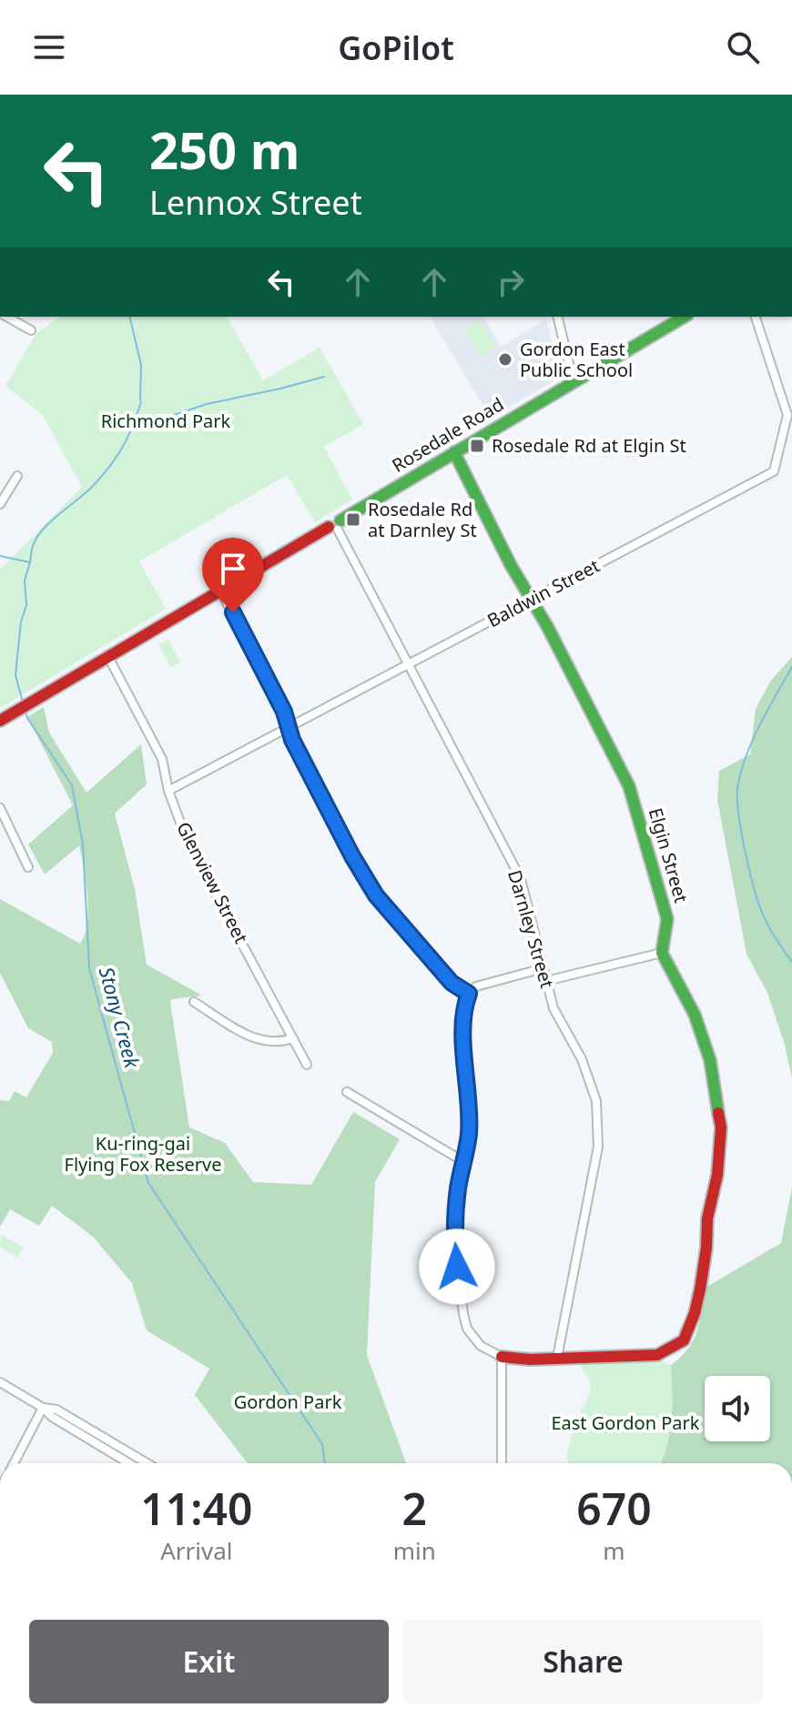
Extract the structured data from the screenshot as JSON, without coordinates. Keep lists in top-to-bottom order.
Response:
{
  "streets": {
    "street": [
      "Rosedale Road",
      "Baldwin Street",
      "Elgin Street",
      "Glenview Street",
      "Darnley Street"
    ]
  },
  "crossings": [
    ["Rosedale Road", "Elgin Street"],
    ["Rosedale Road", "Glenview Street"],
    ["Rosedale Road", "Darnley Street"],
    ["Baldwin Street", "Elgin Street"],
    ["Baldwin Street", "Glenview Street"],
    ["Baldwin Street", "Darnley Street"]
  ],
  "water": ["Stony Creek"],
  "parks": [
    "Richmond Park",
    "Ku-ring-gai Flying Fox Reserve",
    "Gordon Park",
    "East Gordon Park"
  ],
  "places": {
    "other": ["Gordon East Public School"],
    "transit": ["Rosedale Rd at Elgin St", "Rosedale Rd at Darnley St"]
  },
  "page": {
    "header": "GoPilot",
    "turn": ["250 m", "Lennox Street"],
    "eta": [
      "11:40",
      "Arrival",
      "2",
      "min",
      "670",
      "m"
    ],
    "buttons": ["Exit", "Share"]
  }
}
